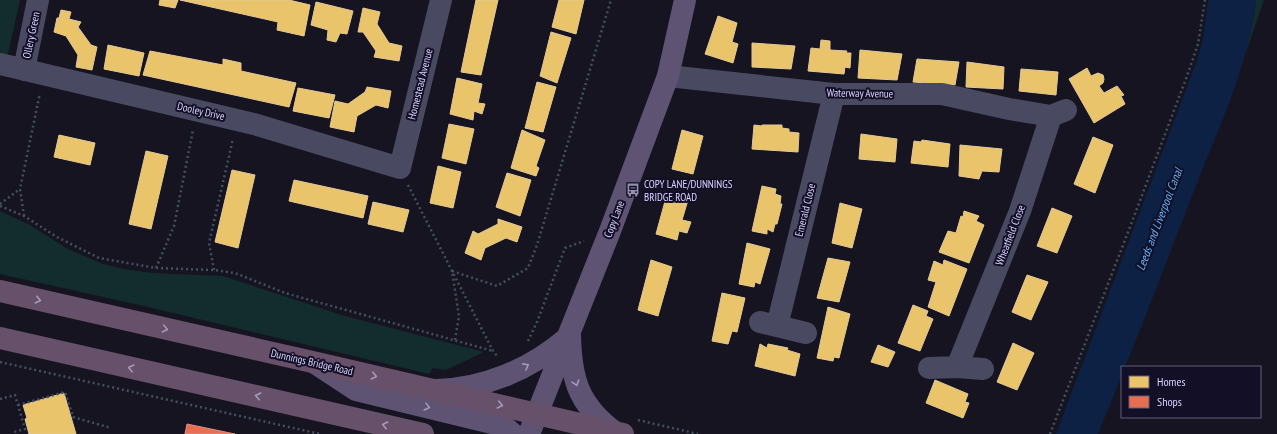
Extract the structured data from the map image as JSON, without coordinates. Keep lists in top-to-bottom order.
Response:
{
  "streets": {
    "highway": ["Dunnings Bridge Road"],
    "main road": ["Copy Lane"],
    "street": [
      "Ollery Green",
      "Homestead Avenue",
      "Waterway Avenue",
      "Dooley Drive",
      "Emerald Close",
      "Wheatfield Close"
    ]
  },
  "crossings": [
    ["Ollery Green", "Dooley Drive"],
    ["Homestead Avenue", "Dooley Drive"],
    ["Waterway Avenue", "Emerald Close"],
    ["Waterway Avenue", "Copy Lane"],
    ["Waterway Avenue", "Wheatfield Close"],
    ["Copy Lane", "Dunnings Bridge Road"]
  ],
  "water": ["Leeds and Liverpool Canal"],
  "places": {
    "bus stop": ["COPY LANE/DUNNINGS BRIDGE ROAD"]
  },
  "legend": ["Homes", "Shops"]
}
